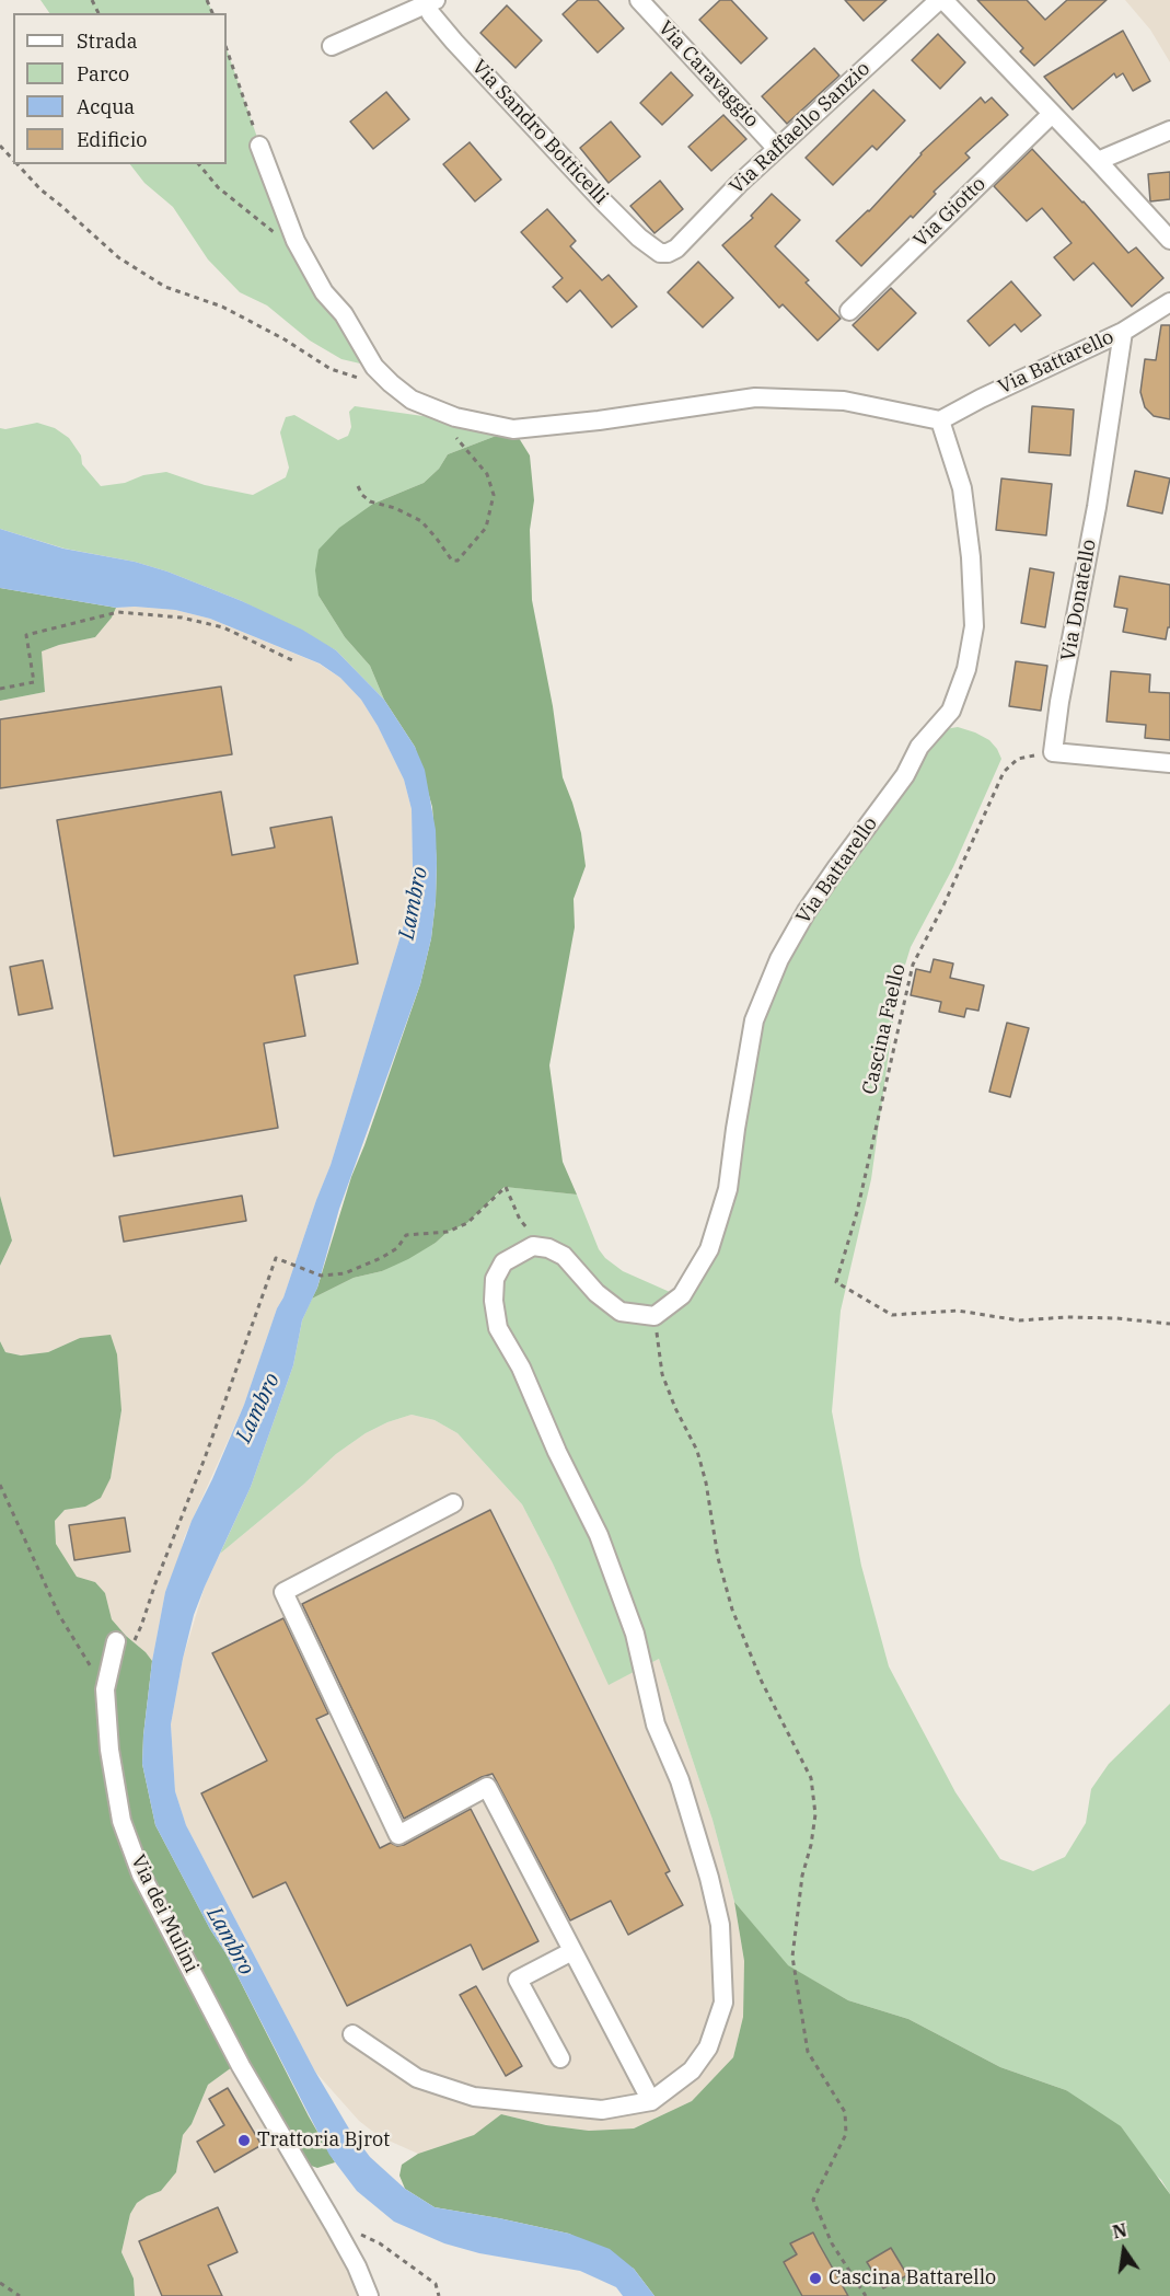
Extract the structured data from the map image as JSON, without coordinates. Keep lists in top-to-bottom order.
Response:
{
  "streets": {
    "street": [
      "Via Caravaggio",
      "Via Raffaello Sanzio",
      "Via Sandro Botticelli",
      "Via Giotto",
      "Via Battarello",
      "Via Donatello",
      "Via dei Mulini"
    ],
    "path": ["Cascina Faello"]
  },
  "crossings": [
    ["Via Caravaggio", "Via Raffaello Sanzio"],
    ["Via Raffaello Sanzio", "Via Sandro Botticelli"],
    ["Via Battarello", "Via Donatello"],
    ["Via Donatello", "Cascina Faello"]
  ],
  "water": ["Lambro"],
  "places": ["Trattoria Bjrot", "Cascina Battarello"],
  "legend": [
    "Strada",
    "Parco",
    "Acqua",
    "Edificio"
  ],
  "north": "top"
}
